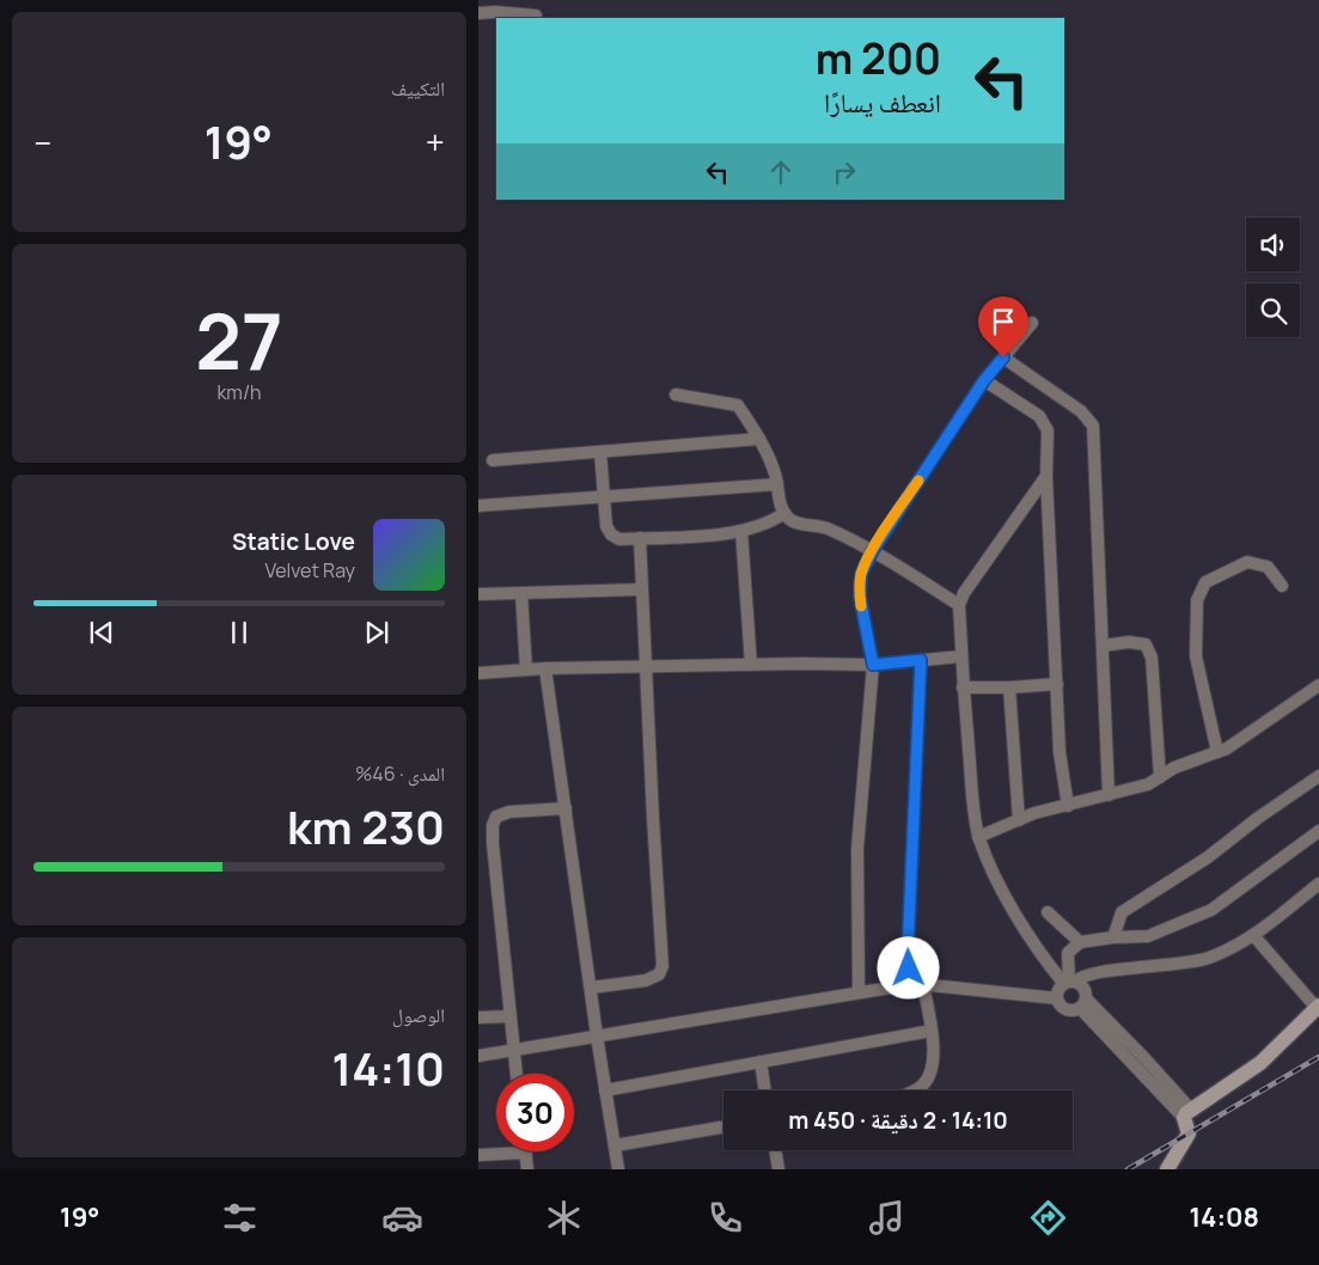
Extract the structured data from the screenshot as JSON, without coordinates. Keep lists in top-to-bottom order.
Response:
{
  "page": {
    "tile": [
      "التكييف",
      ["27", "km/h"],
      ["المدى · 46%", "230 km"],
      ["الوصول", "14:10"]
    ],
    "turn": ["200 m", "انعطف يسارًا"],
    "heat": ["−", "19°", "+"],
    "song": ["Static Love", "Velvet Ray"],
    "limit": "30",
    "trip": "14:10 · 2 دقيقة · 450 m",
    "tabs": ["14:08", "19°"]
  }
}
